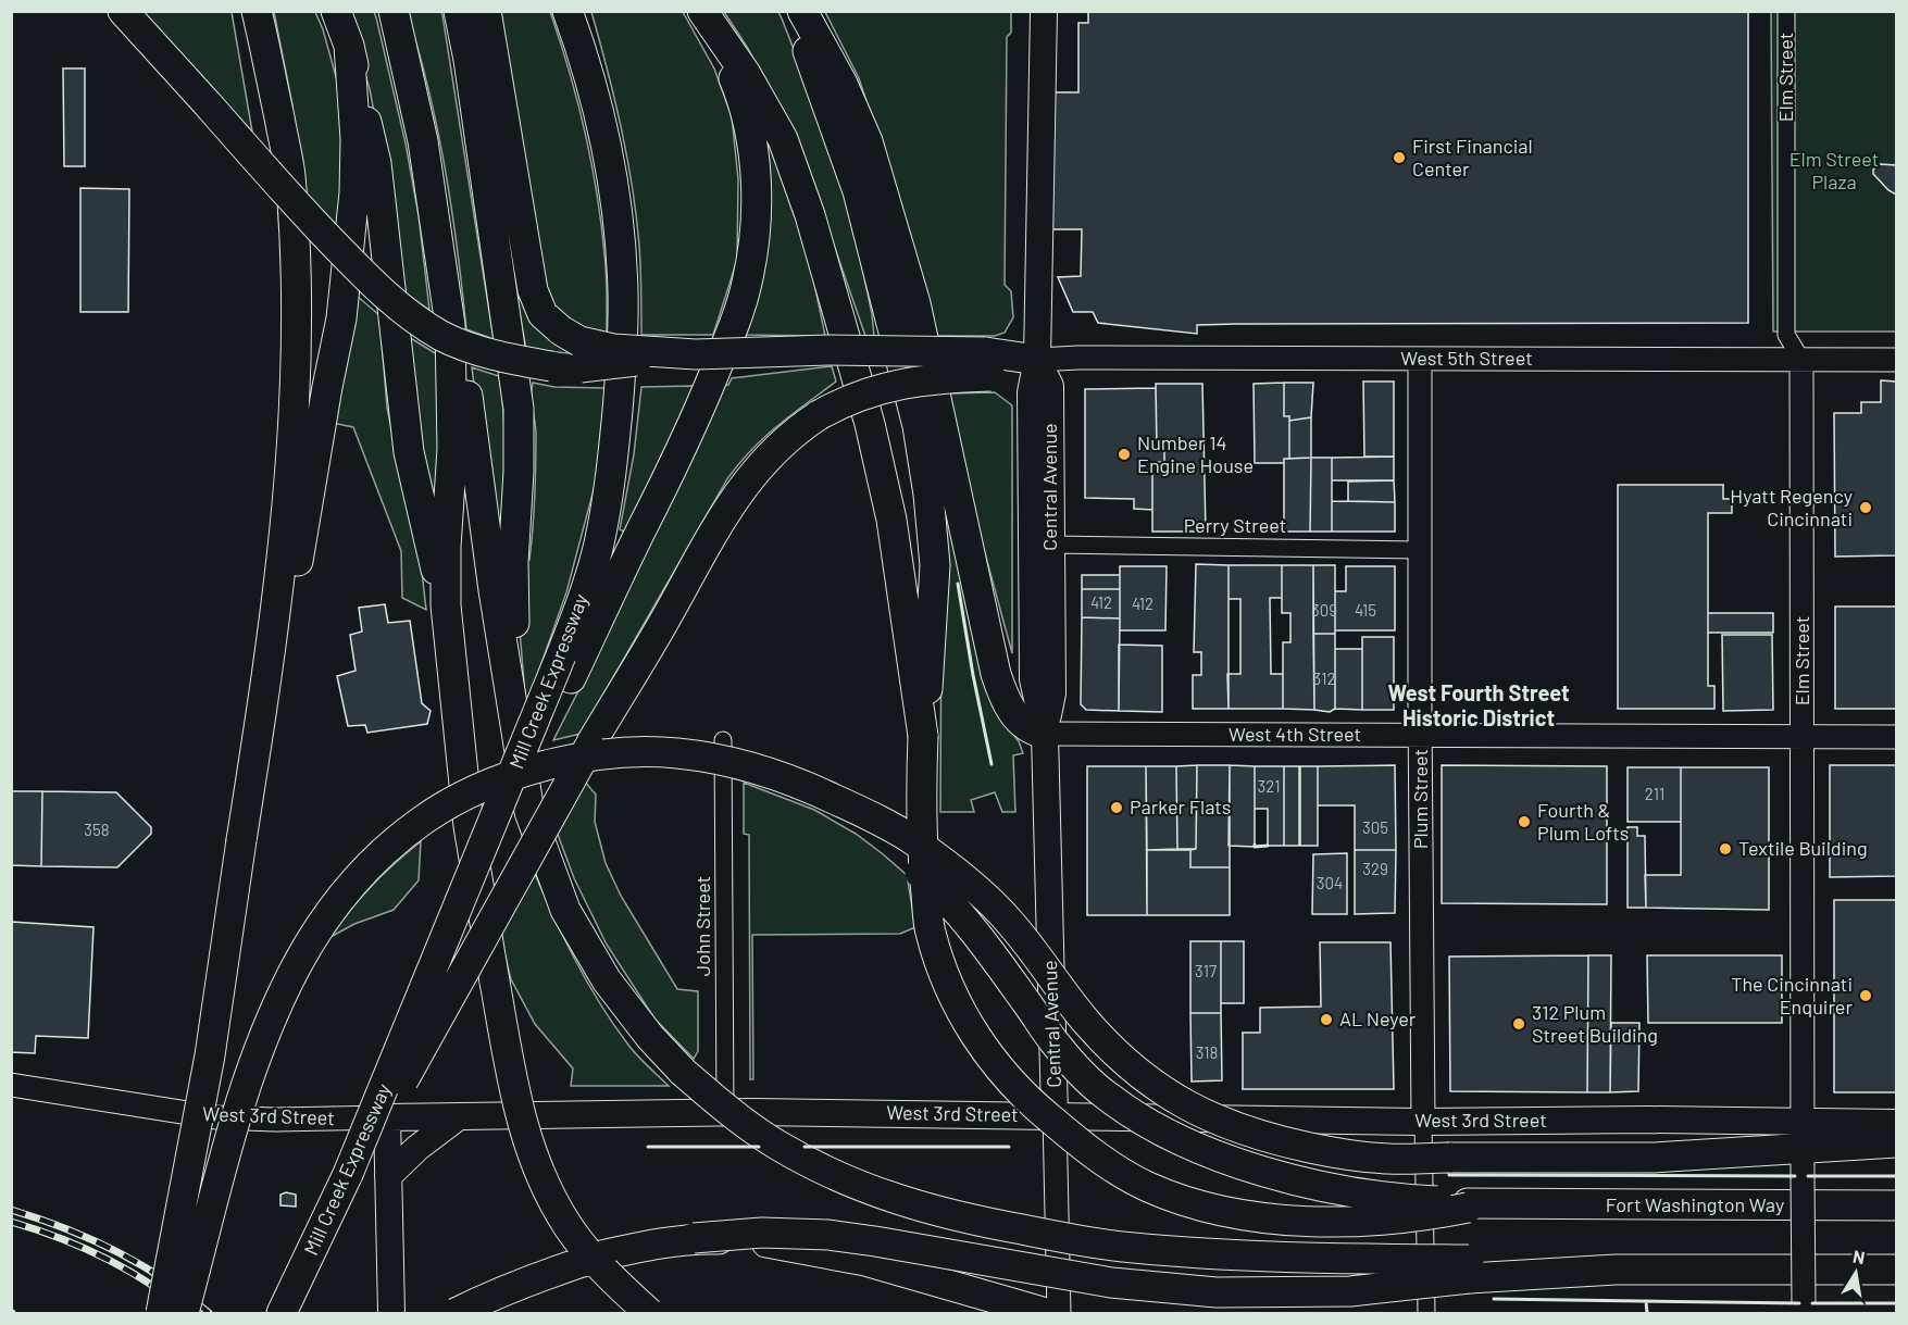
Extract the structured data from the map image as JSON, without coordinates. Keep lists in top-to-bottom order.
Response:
{
  "streets": {
    "highway": ["Mill Creek Expressway", "Fort Washington Way"],
    "main road": ["Central Avenue", "West 3rd Street"],
    "street": [
      "Elm Street",
      "West 5th Street",
      "Perry Street",
      "West 4th Street",
      "Plum Street",
      "John Street"
    ]
  },
  "crossings": [
    ["Elm Street", "West 5th Street"],
    ["Elm Street", "West 4th Street"],
    ["Elm Street", "West 3rd Street"],
    ["West 5th Street", "Central Avenue"],
    ["West 5th Street", "Plum Street"],
    ["Central Avenue", "Perry Street"],
    ["Central Avenue", "West 4th Street"],
    ["Central Avenue", "West 3rd Street"],
    ["Perry Street", "Plum Street"],
    ["West 4th Street", "Plum Street"],
    ["Plum Street", "West 3rd Street"],
    ["John Street", "West 3rd Street"]
  ],
  "districts": ["West Fourth Street Historic District"],
  "parks": ["Elm Street Plaza"],
  "places": [
    "First Financial Center",
    "Number 14 Engine House",
    "Hyatt Regency Cincinnati",
    "Parker Flats",
    "Fourth & Plum Lofts",
    "Textile Building",
    "The Cincinnati Enquirer",
    "AL Neyer",
    "312 Plum Street Building"
  ],
  "house_numbers": [
    "412",
    "412",
    "309",
    "415",
    "312",
    "321",
    "211",
    "305",
    "358",
    "329",
    "304",
    "317",
    "318"
  ],
  "north": "top"
}
